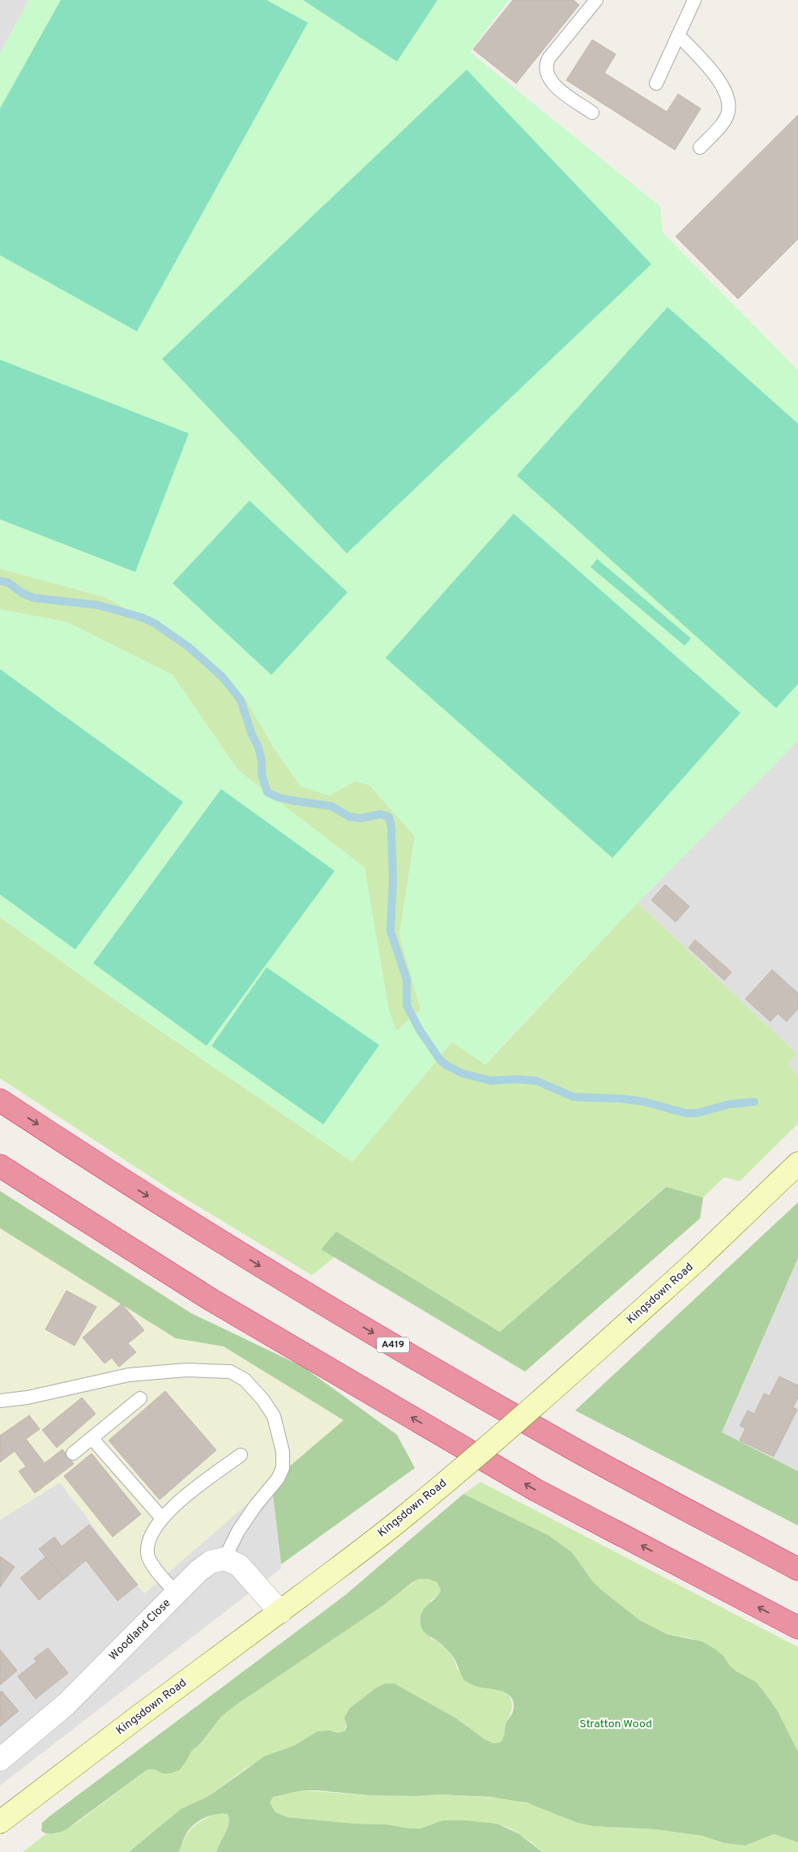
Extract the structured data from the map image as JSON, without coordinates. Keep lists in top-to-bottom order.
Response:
{
  "streets": {
    "highway": ["A419"],
    "main road": ["Kingsdown Road"],
    "street": ["Woodland Close"]
  },
  "parks": ["Stratton Wood"]
}
